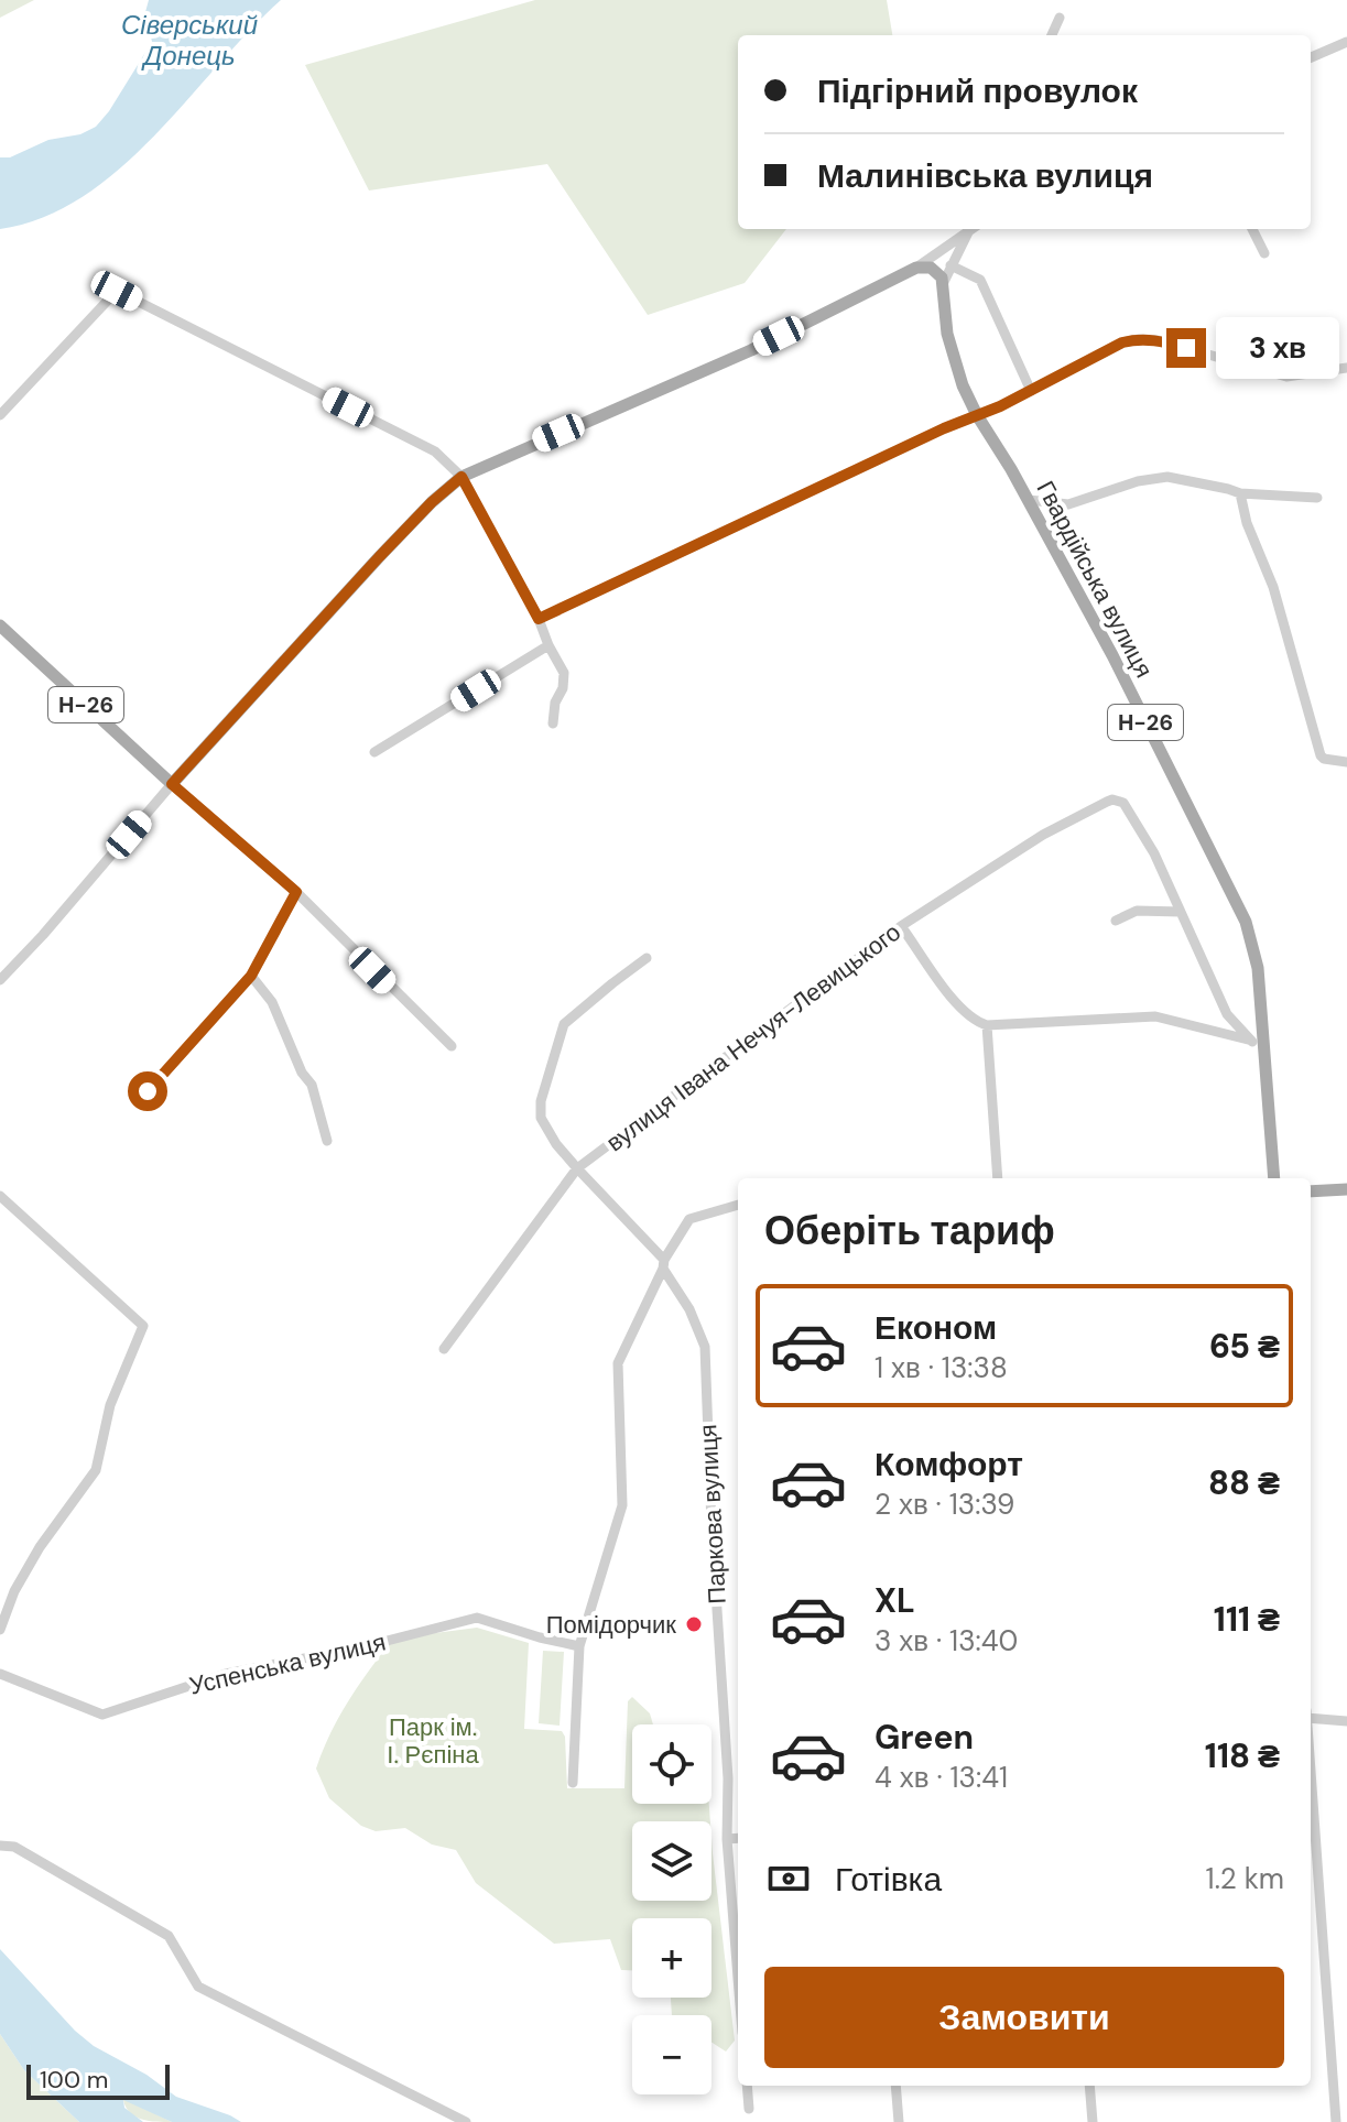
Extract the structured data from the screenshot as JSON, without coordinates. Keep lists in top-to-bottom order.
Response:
{
  "streets": {
    "main road": ["Гвардійська вулиця", "Н-26"],
    "street": ["вулиця Івана Нечуя-Левицького", "Паркова вулиця", "Успенська вулиця"]
  },
  "crossings": [
    ["вулиця Івана Нечуя-Левицького", "Паркова вулиця"]
  ],
  "water": ["Сіверський Донець"],
  "parks": ["Парк ім. І. Рєпіна"],
  "places": ["Помідорчик"],
  "scale_bar": "100 m",
  "page": {
    "banner": ["Підгірний провулок", "Малинівська вулиця"],
    "bubble": "3 хв",
    "heading": "Оберіть тариф",
    "list": [
      {
        "name": "Економ",
        "note": "1 хв · 13:38",
        "value": "65 ₴"
      },
      {
        "name": "Комфорт",
        "note": "2 хв · 13:39",
        "value": "88 ₴"
      },
      {
        "name": "XL",
        "note": "3 хв · 13:40",
        "value": "111 ₴"
      },
      {
        "name": "Green",
        "note": "4 хв · 13:41",
        "value": "118 ₴"
      }
    ],
    "map_buttons": ["+", "−"],
    "pay": ["Готівка", "1.2 km"],
    "buttons": "Замовити",
    "scale": "100 m"
  }
}
